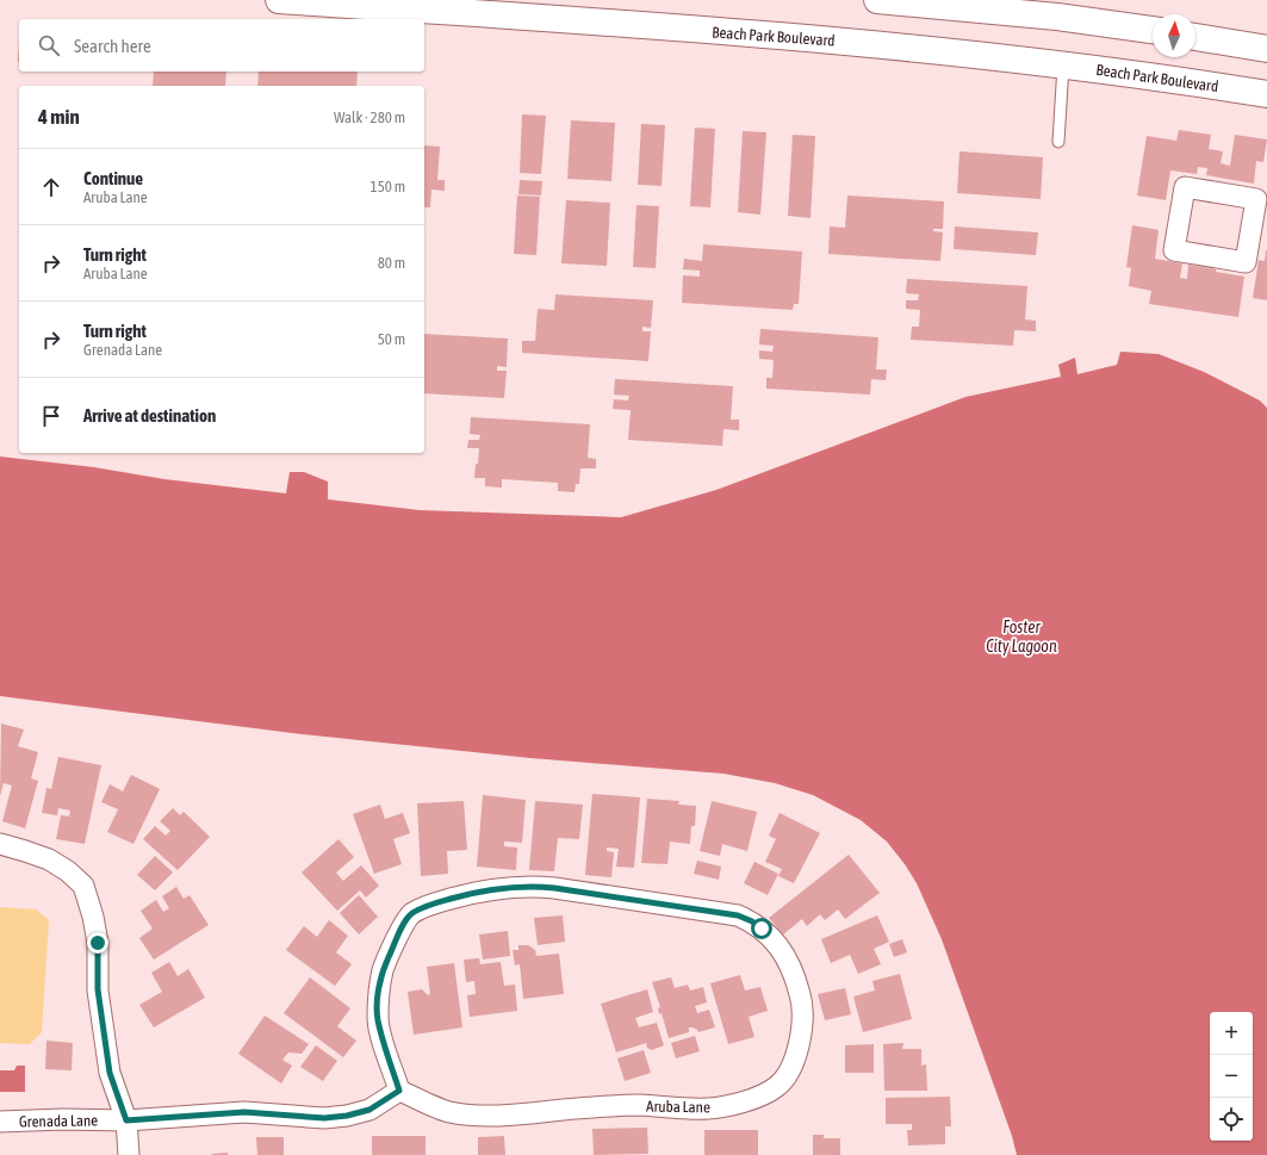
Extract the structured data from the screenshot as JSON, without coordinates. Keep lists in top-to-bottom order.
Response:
{
  "streets": {
    "main road": ["Beach Park Boulevard"],
    "street": ["Aruba Lane", "Grenada Lane"]
  },
  "water": ["Foster City Lagoon"],
  "north": "top",
  "page": {
    "search": "Search here",
    "heading": ["4 min", "Walk · 280 m"],
    "list": [
      ["Continue", "Aruba Lane", "150 m"],
      ["Turn right", "Aruba Lane", "80 m"],
      ["Turn right", "Grenada Lane", "50 m"],
      "Arrive at destination"
    ],
    "map_buttons": ["+", "−"]
  }
}
